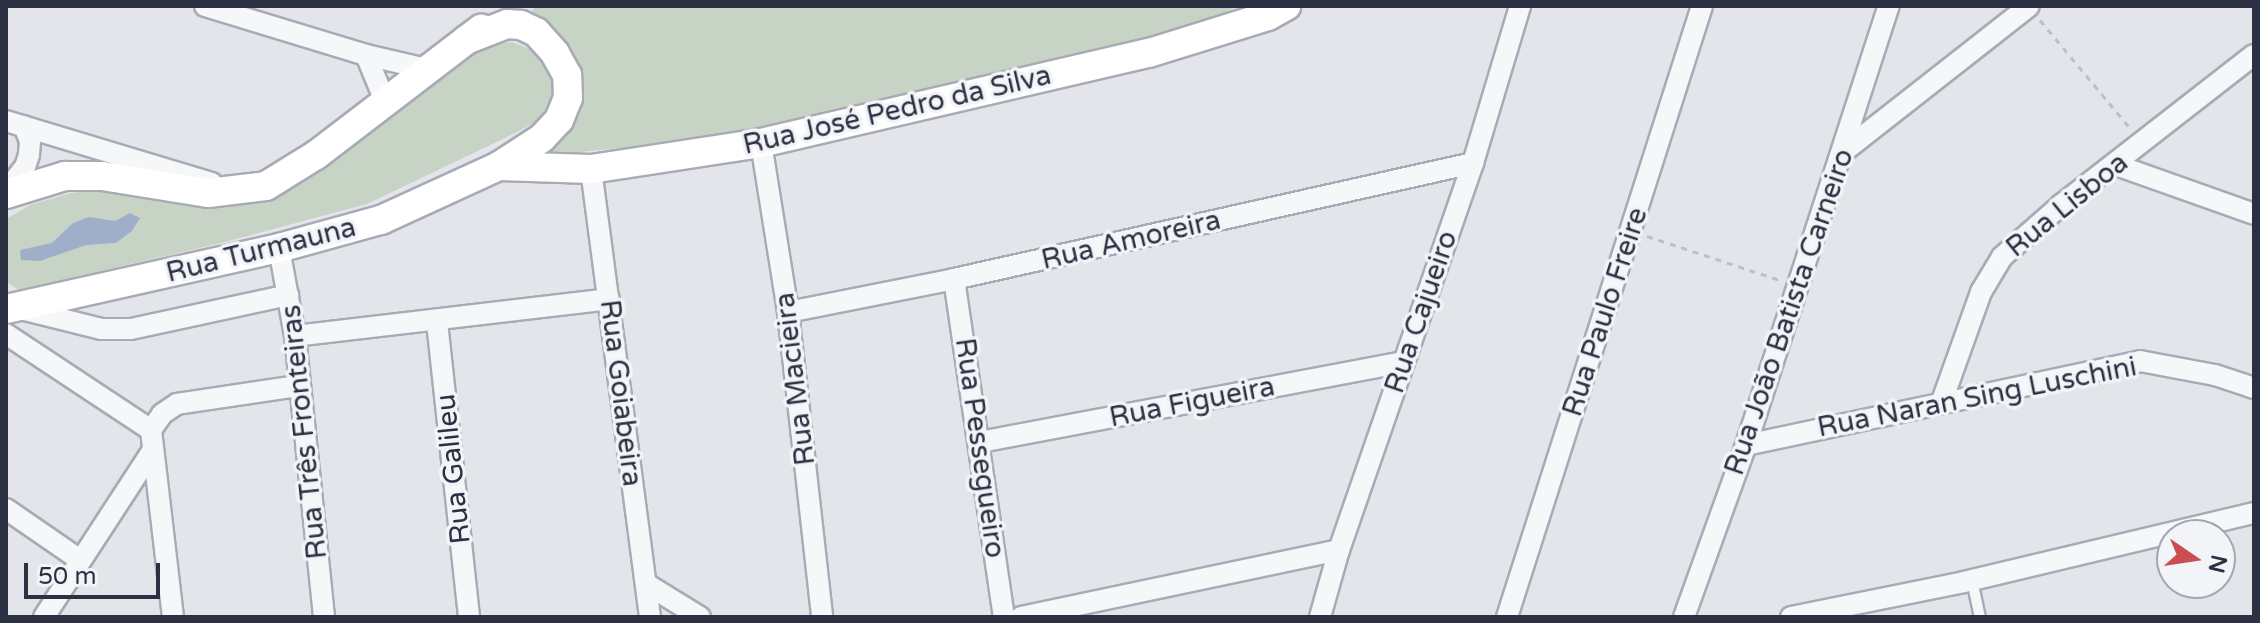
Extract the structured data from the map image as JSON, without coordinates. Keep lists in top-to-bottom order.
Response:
{
  "streets": {
    "main road": ["Rua José Pedro da Silva", "Rua Turmauna"],
    "street": [
      "Rua Lisboa",
      "Rua Amoreira",
      "Rua Cajueiro",
      "Rua Paulo Freire",
      "Rua João Batista Carneiro",
      "Rua Macieira",
      "Rua Goiabeira",
      "Rua Naran Sing Luschini",
      "Rua Figueira",
      "Rua Três Fronteiras",
      "Rua Pessegueiro",
      "Rua Galileu"
    ]
  },
  "crossings": [
    ["Rua José Pedro da Silva", "Rua Turmauna"],
    ["Rua José Pedro da Silva", "Rua Macieira"],
    ["Rua José Pedro da Silva", "Rua Goiabeira"],
    ["Rua Lisboa", "Rua Naran Sing Luschini"],
    ["Rua Amoreira", "Rua Cajueiro"],
    ["Rua Amoreira", "Rua Macieira"],
    ["Rua Amoreira", "Rua Pessegueiro"],
    ["Rua Turmauna", "Rua Três Fronteiras"],
    ["Rua Cajueiro", "Rua Figueira"],
    ["Rua João Batista Carneiro", "Rua Naran Sing Luschini"],
    ["Rua Figueira", "Rua Pessegueiro"]
  ],
  "scale_bar": "50 m",
  "north": "right"
}
